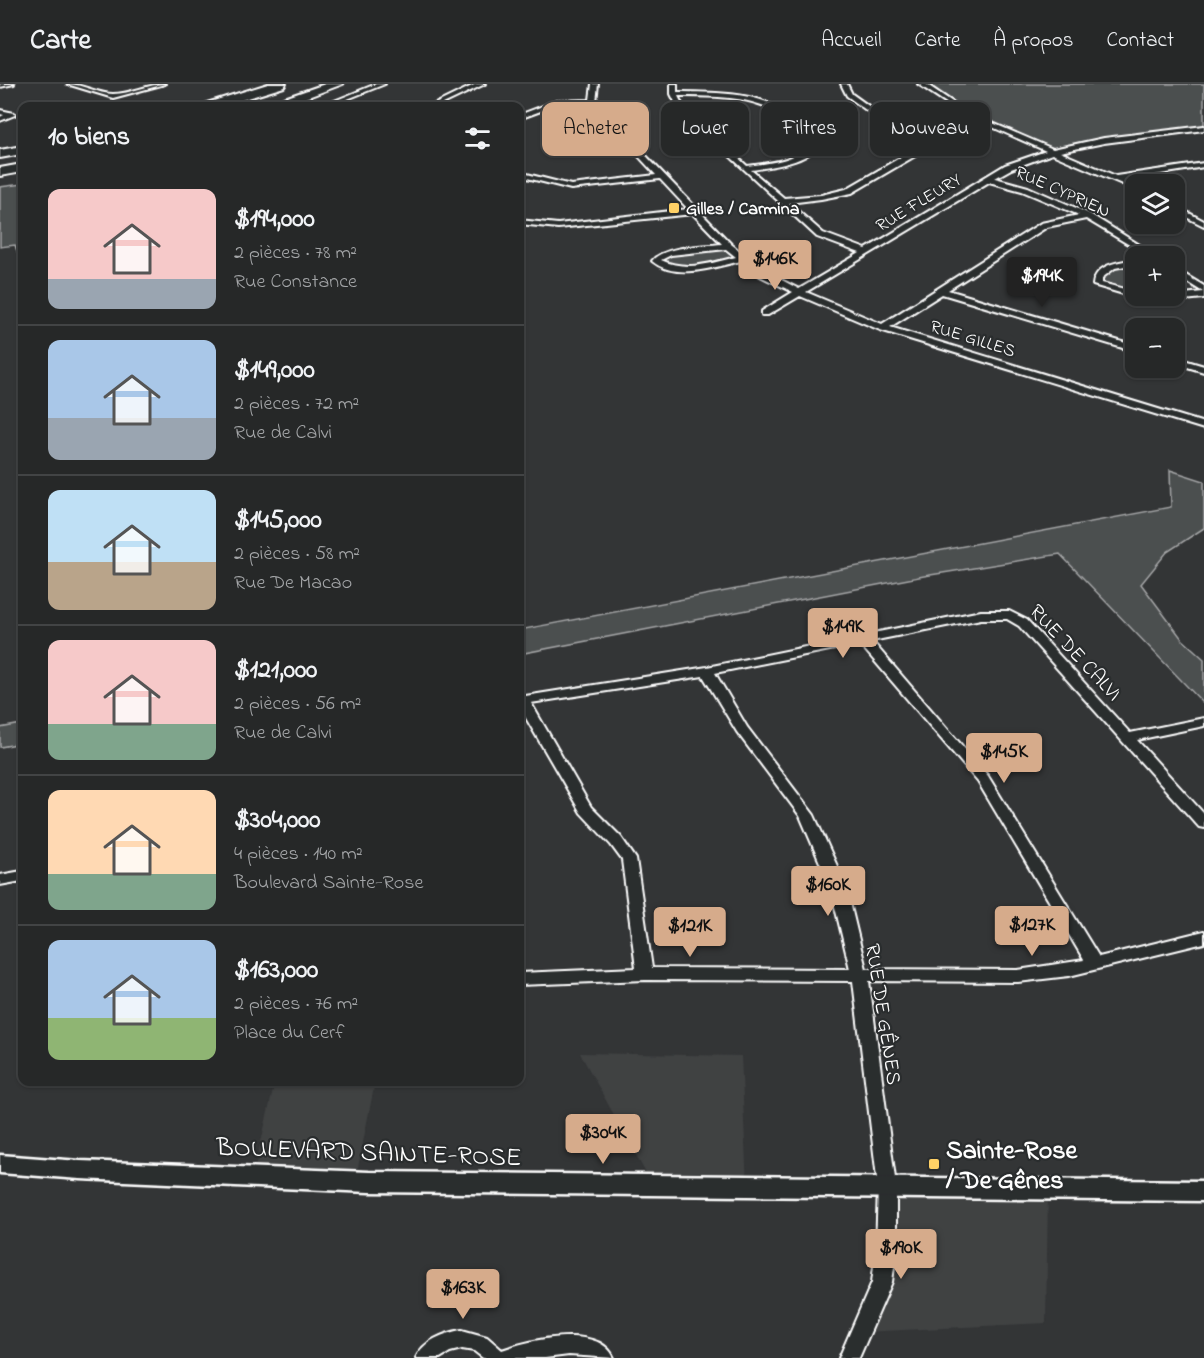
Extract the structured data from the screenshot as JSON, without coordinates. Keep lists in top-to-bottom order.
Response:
{
  "streets": {
    "street": [
      "RUE CYPRIEN",
      "RUE FLEURY",
      "RUE GILLES",
      "RUE DE CALVI",
      "RUE DE GÊNES",
      "BOULEVARD SAINTE-ROSE"
    ]
  },
  "crossings": [
    ["RUE CYPRIEN", "RUE FLEURY"],
    ["RUE FLEURY", "RUE GILLES"],
    ["RUE DE CALVI", "RUE DE GÊNES"],
    ["RUE DE GÊNES", "BOULEVARD SAINTE-ROSE"]
  ],
  "places": {
    "transit": ["Gilles / Carmina", "Sainte-Rose / De Gênes"]
  },
  "page": {
    "header": "Carte",
    "nav": [
      "Accueil",
      "Carte",
      "À propos",
      "Contact"
    ],
    "chip": [
      "Acheter",
      "Louer",
      "Filtres",
      "Nouveau"
    ],
    "heading": "10 biens",
    "map_buttons": ["+", "−"],
    "list": [
      {
        "name": "$194,000",
        "note": "2 pièces · 78 m² · Rue Constance"
      },
      {
        "name": "$149,000",
        "note": "2 pièces · 72 m² · Rue de Calvi"
      },
      {
        "name": "$145,000",
        "note": "2 pièces · 58 m² · Rue De Macao"
      },
      {
        "name": "$121,000",
        "note": "2 pièces · 56 m² · Rue de Calvi"
      },
      {
        "name": "$304,000",
        "note": "4 pièces · 140 m² · Boulevard Sainte-Rose"
      },
      {
        "name": "$163,000",
        "note": "2 pièces · 76 m² · Place du Cerf"
      }
    ],
    "price": [
      "$146K",
      "$194K",
      "$149K",
      "$145K",
      "$160K",
      "$127K",
      "$121K",
      "$304K",
      "$190K",
      "$163K"
    ]
  }
}
